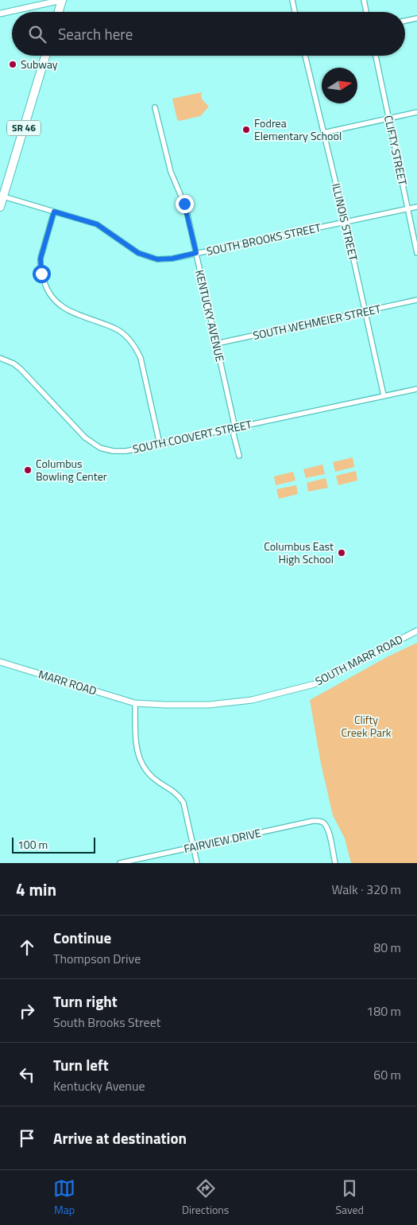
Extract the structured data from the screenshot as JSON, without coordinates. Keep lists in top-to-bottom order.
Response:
{
  "streets": {
    "highway": ["SR 46"],
    "street": [
      "CLIFTY STREET",
      "ILLINOIS STREET",
      "SOUTH BROOKS STREET",
      "KENTUCKY AVENUE",
      "SOUTH WEHMEIER STREET",
      "SOUTH COOVERT STREET",
      "SOUTH MARR ROAD",
      "MARR ROAD",
      "FAIRVIEW DRIVE"
    ]
  },
  "crossings": [
    ["SR 46", "SOUTH BROOKS STREET"],
    ["CLIFTY STREET", "SOUTH BROOKS STREET"],
    ["ILLINOIS STREET", "SOUTH BROOKS STREET"],
    ["ILLINOIS STREET", "SOUTH WEHMEIER STREET"],
    ["ILLINOIS STREET", "SOUTH COOVERT STREET"],
    ["SOUTH BROOKS STREET", "KENTUCKY AVENUE"],
    ["KENTUCKY AVENUE", "SOUTH WEHMEIER STREET"],
    ["KENTUCKY AVENUE", "SOUTH COOVERT STREET"],
    ["SOUTH MARR ROAD", "MARR ROAD"]
  ],
  "parks": ["Clifty Creek Park"],
  "places": [
    "Subway",
    "Fodrea Elementary School",
    "Columbus Bowling Center",
    "Columbus East High School"
  ],
  "scale_bar": "100 m",
  "north": "right",
  "page": {
    "search": "Search here",
    "scale": "100 m",
    "heading": ["4 min", "Walk · 320 m"],
    "list": [
      ["Continue", "Thompson Drive", "80 m"],
      ["Turn right", "South Brooks Street", "180 m"],
      ["Turn left", "Kentucky Avenue", "60 m"],
      "Arrive at destination"
    ],
    "nav": ["Map", "Directions", "Saved"]
  }
}
